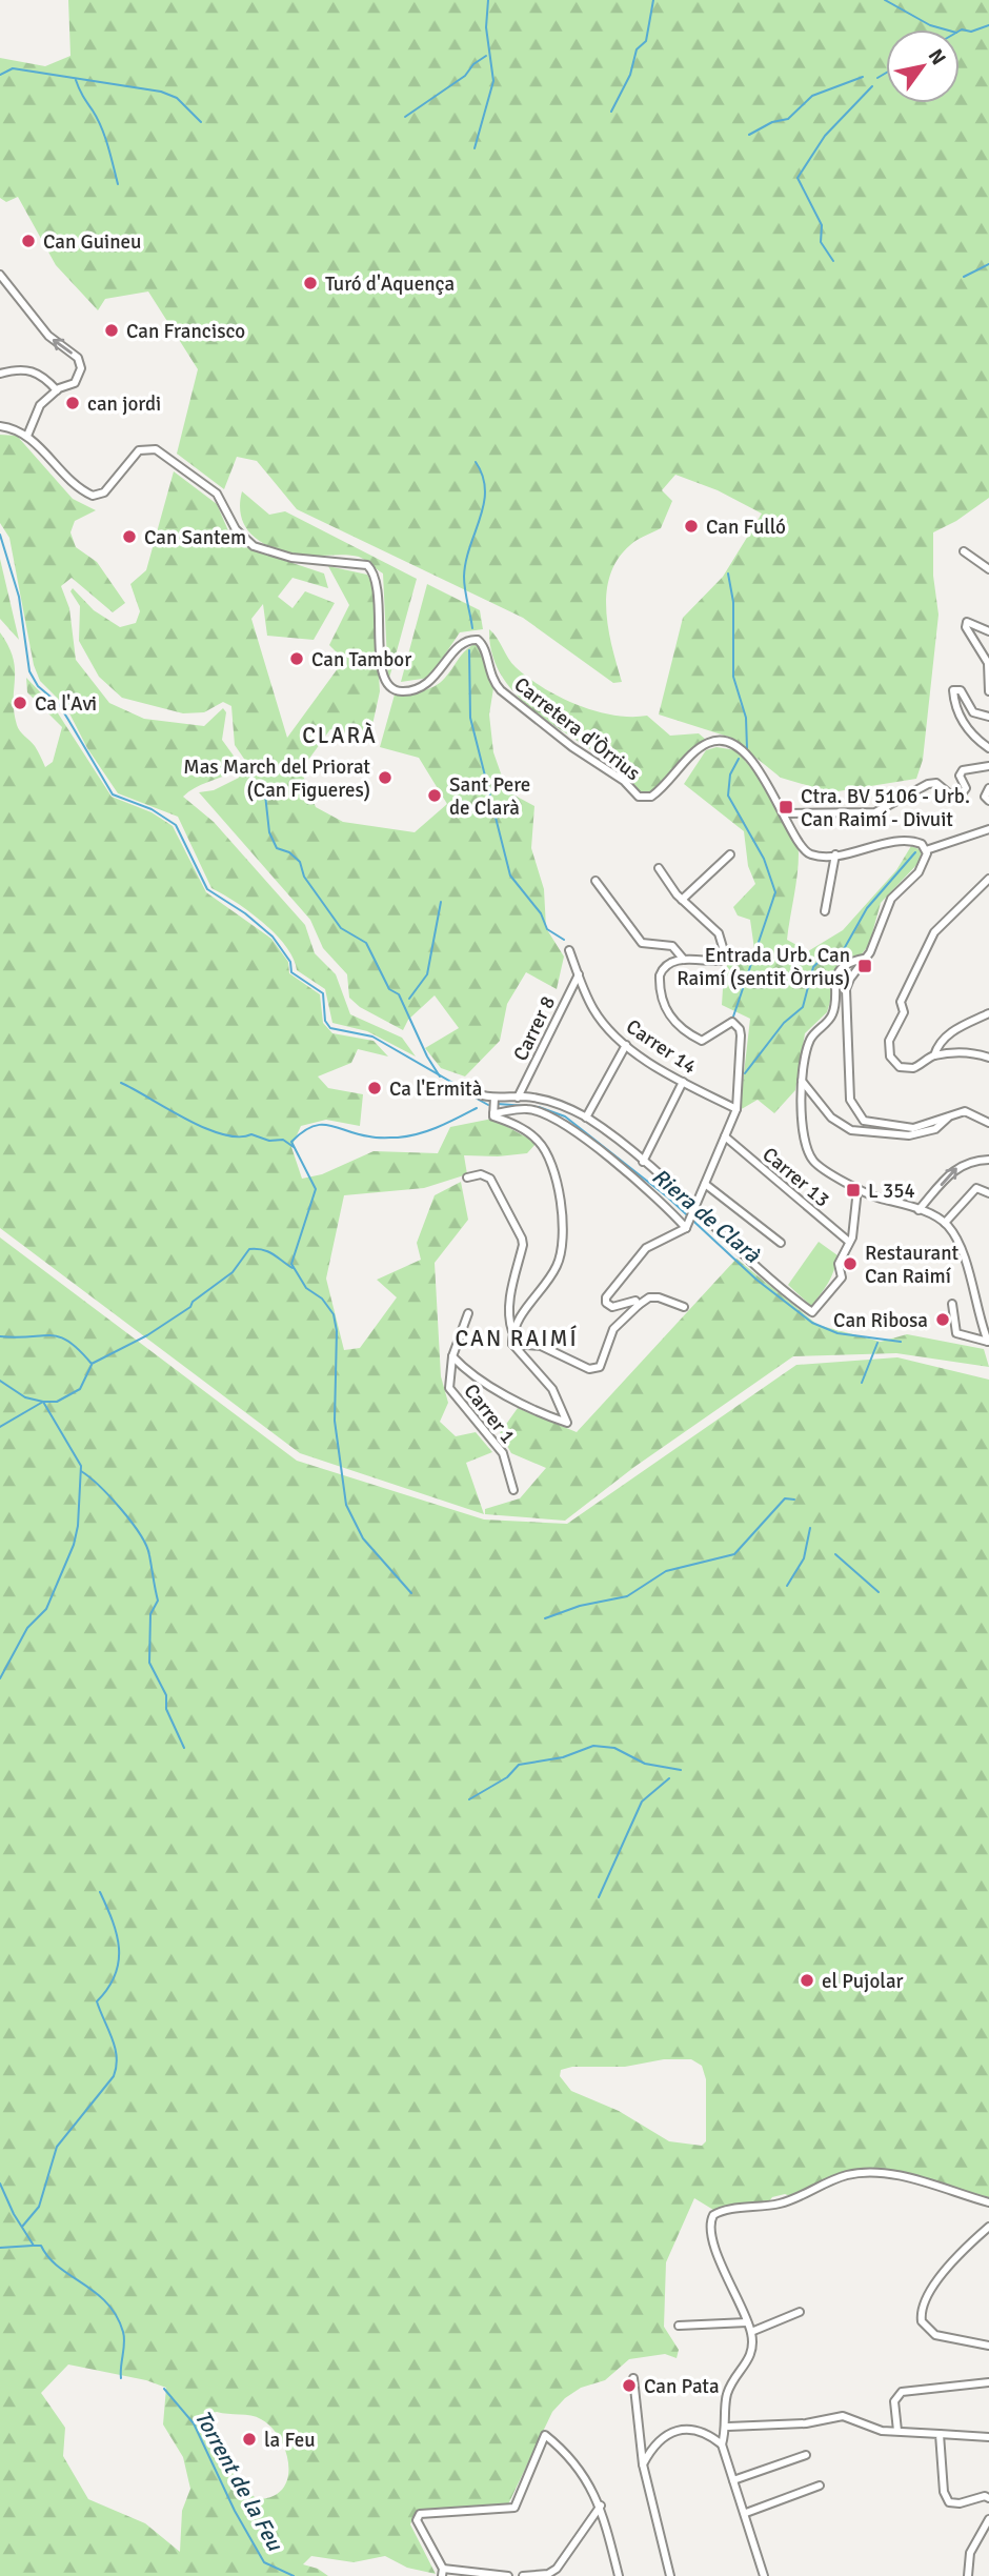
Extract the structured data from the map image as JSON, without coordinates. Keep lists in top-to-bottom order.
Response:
{
  "streets": {
    "street": [
      "Carretera d'Òrrius",
      "Carrer 8",
      "Carrer 14",
      "Carrer 13",
      "Carrer 1"
    ]
  },
  "crossings": [
    ["Carrer 8", "Carrer 14"]
  ],
  "districts": ["CLARÀ", "CAN RAIMÍ"],
  "water": ["Riera de Clarà", "Torrent de la Feu"],
  "places": {
    "other": [
      "Can Guineu",
      "Turó d'Aquença",
      "Can Francisco",
      "can jordi",
      "Can Fulló",
      "Can Santem",
      "Can Tambor",
      "Ca l'Avi",
      "Mas March del Priorat (Can Figueres)",
      "Sant Pere de Clarà",
      "Ca l'Ermità",
      "Restaurant Can Raimí",
      "Can Ribosa",
      "el Pujolar",
      "Can Pata",
      "la Feu"
    ],
    "transit": ["Ctra. BV 5106 - Urb. Can Raimí - Divuit", "Entrada Urb. Can Raimí (sentit Òrrius)", "L 354"]
  },
  "north": "top right"
}
